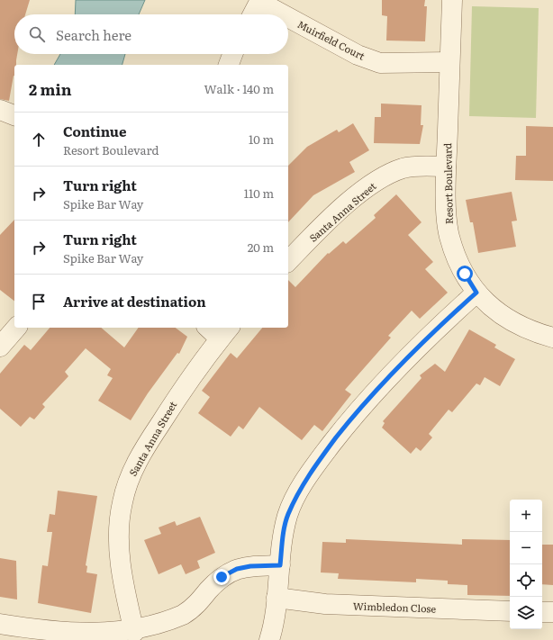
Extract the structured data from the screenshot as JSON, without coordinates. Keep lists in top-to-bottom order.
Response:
{
  "streets": {
    "street": [
      "Muirfield Court",
      "Resort Boulevard",
      "Santa Anna Street",
      "Wimbledon Close"
    ]
  },
  "crossings": [
    ["Muirfield Court", "Resort Boulevard"],
    ["Resort Boulevard", "Santa Anna Street"]
  ],
  "page": {
    "search": "Search here",
    "heading": ["2 min", "Walk · 140 m"],
    "list": [
      ["Continue", "Resort Boulevard", "10 m"],
      ["Turn right", "Spike Bar Way", "110 m"],
      ["Turn right", "Spike Bar Way", "20 m"],
      "Arrive at destination"
    ],
    "map_buttons": ["+", "−"]
  }
}
